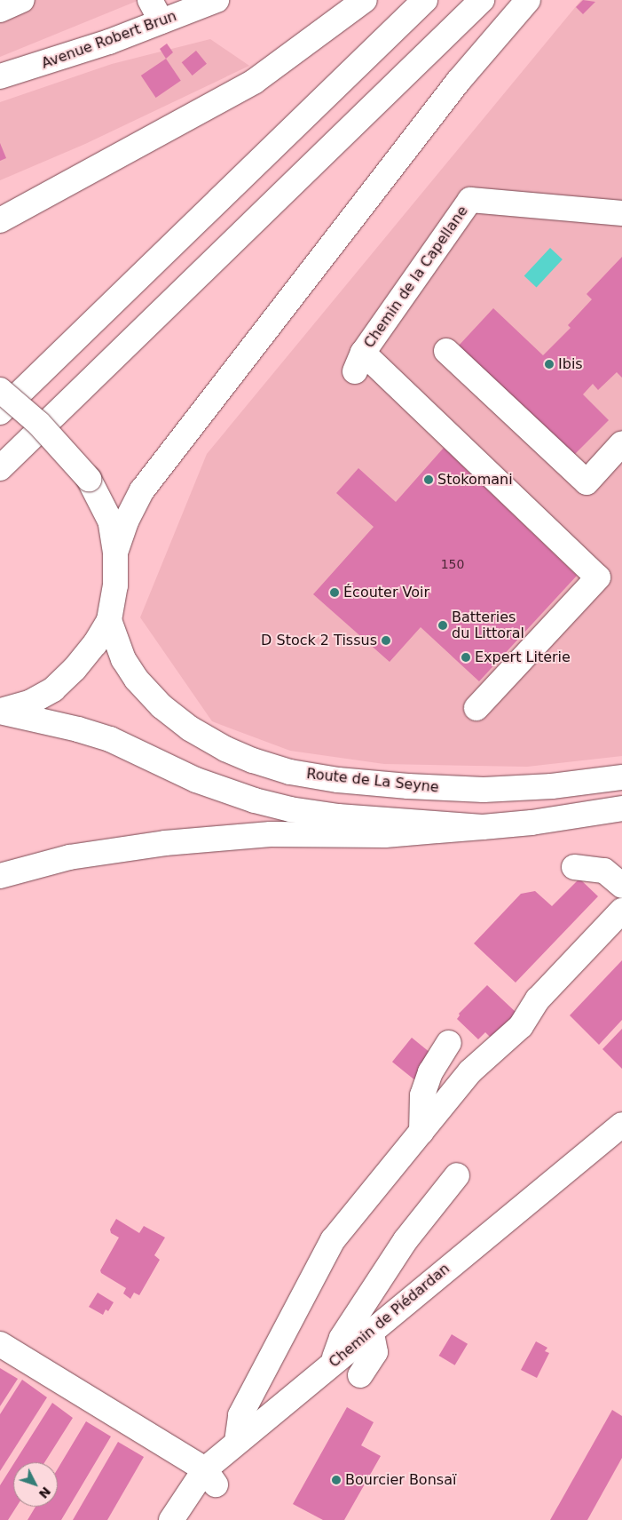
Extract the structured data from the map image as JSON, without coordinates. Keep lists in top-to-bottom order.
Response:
{
  "streets": {
    "main road": [
      "Avenue Robert Brun",
      "Chemin de la Capellane",
      "Route de La Seyne",
      "Chemin de Piédardan"
    ]
  },
  "places": [
    "Ibis",
    "Stokomani",
    "Écouter Voir",
    "Batteries du Littoral",
    "D Stock 2 Tissus",
    "Expert Literie",
    "Bourcier Bonsaï"
  ],
  "house_numbers": ["150"],
  "north": "bottom right"
}
